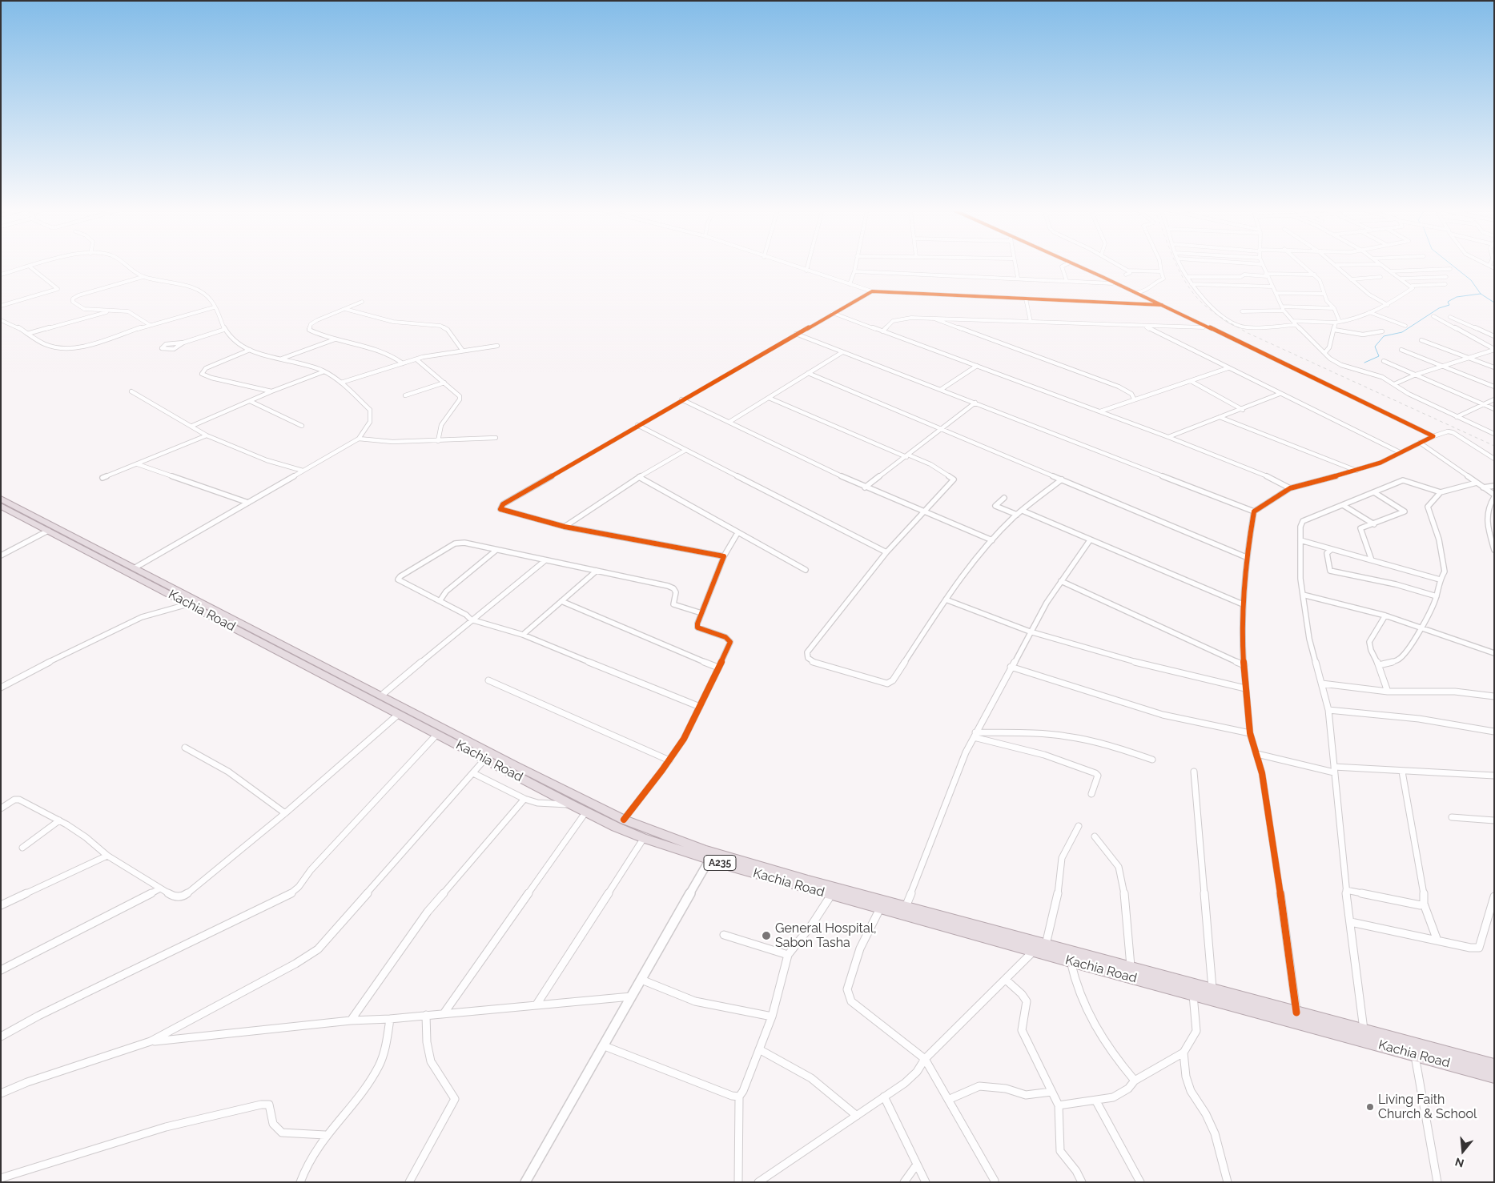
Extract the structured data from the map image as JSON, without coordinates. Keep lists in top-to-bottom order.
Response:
{
  "streets": {
    "highway": ["Kachia Road", "A235"]
  },
  "places": ["General Hospital, Sabon Tasha", "Living Faith Church & School"],
  "north": "bottom"
}
